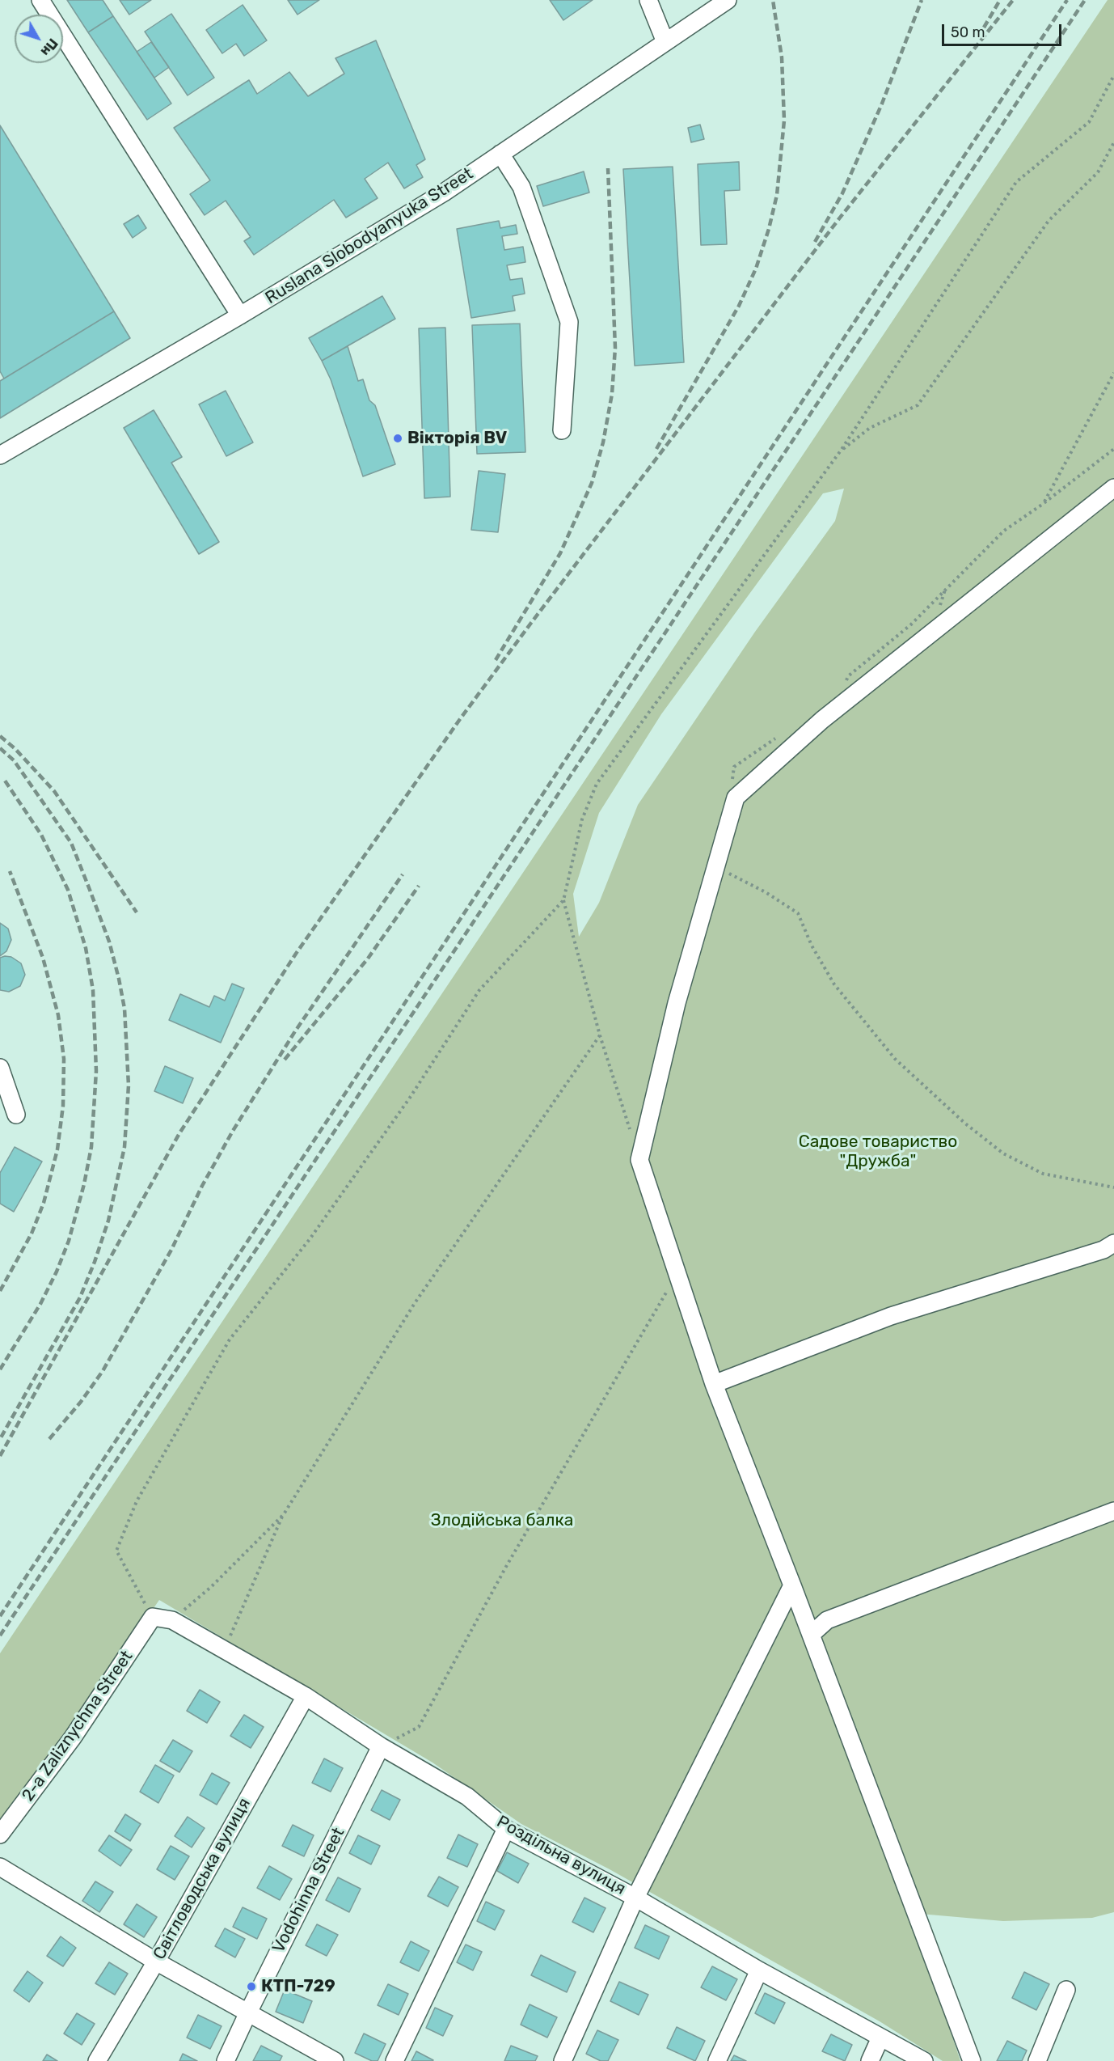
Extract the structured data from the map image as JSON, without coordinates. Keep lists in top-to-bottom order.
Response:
{
  "streets": {
    "street": [
      "Ruslana Slobodyanyuka Street",
      "2-a Zaliznychna Street",
      "Роздільна вулиця",
      "Світловодська вулиця",
      "Vodohinna Street"
    ]
  },
  "crossings": [
    ["2-a Zaliznychna Street", "Роздільна вулиця"],
    ["Роздільна вулиця", "Світловодська вулиця"],
    ["Роздільна вулиця", "Vodohinna Street"]
  ],
  "parks": ["Садове товариство \"Дружба\"", "Злодійська балка"],
  "places": ["Вікторія BV", "КТП-729"],
  "scale_bar": "50 m",
  "north": "bottom right"
}
